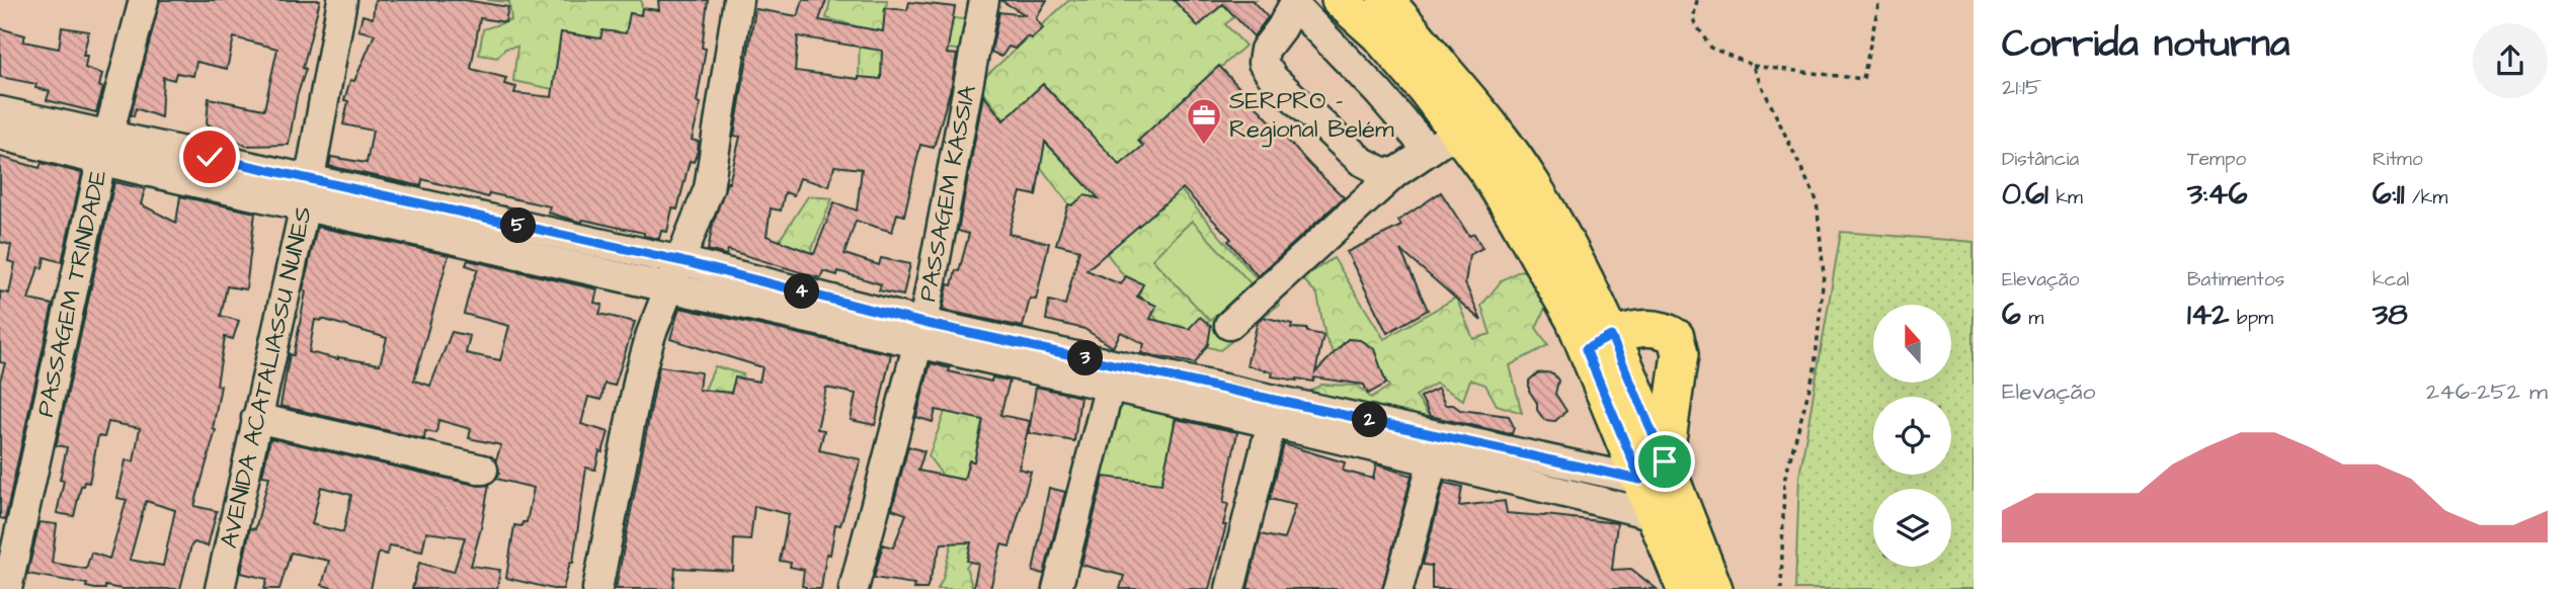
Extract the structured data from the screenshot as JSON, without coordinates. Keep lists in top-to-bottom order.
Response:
{
  "streets": {
    "street": ["PASSAGEM KÁSSIA", "PASSAGEM TRINDADE", "AVENIDA ACATALIASSU NUNES"]
  },
  "places": {
    "office": ["SERPRO - Regional Belém"]
  },
  "north": "top",
  "page": {
    "heading": ["Corrida noturna", "21:15"],
    "stats": [
      ["Distância", "0.61 km"],
      ["Tempo", "3:46"],
      ["Ritmo", "6:11 /km"],
      ["Elevação", "6 m"],
      ["Batimentos", "142 bpm"],
      ["kcal", "38"]
    ],
    "pins": [
      "5",
      "4",
      "3",
      "2"
    ],
    "chart": ["Elevação", "246–252 m"]
  }
}
